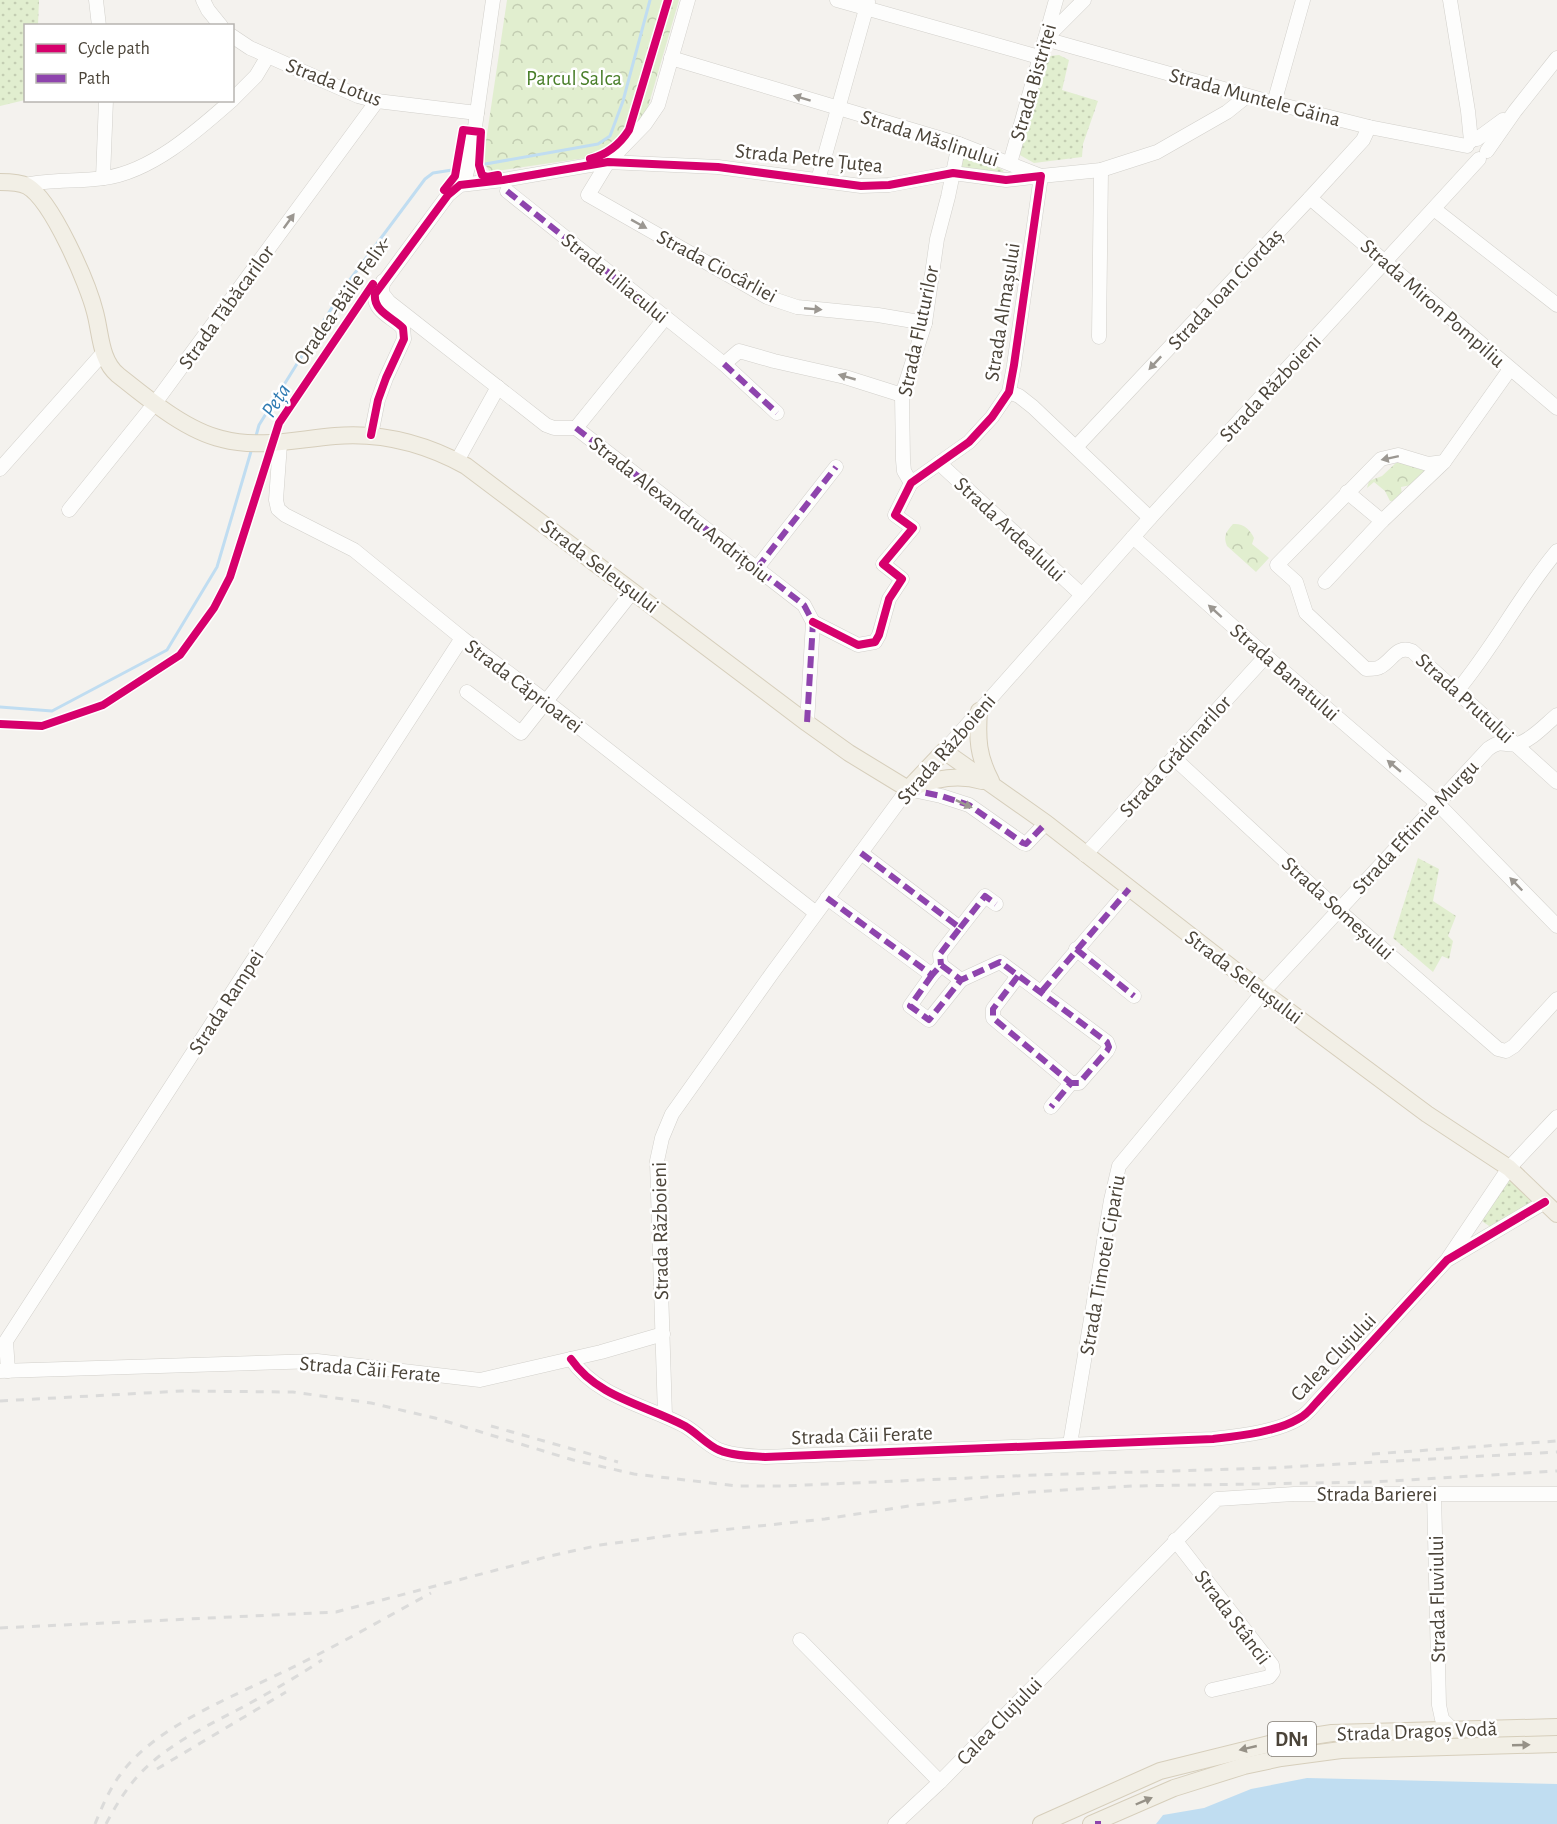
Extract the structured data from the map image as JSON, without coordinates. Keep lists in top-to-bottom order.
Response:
{
  "streets": {
    "main road": [
      "Strada Războieni",
      "Strada Seleușului",
      "Strada Dragoș Vodă",
      "DN1"
    ],
    "street": [
      "Strada Lotus",
      "Strada Bistriței",
      "Strada Muntele Găina",
      "Strada Măslinului",
      "Strada Petre Țuțea",
      "Strada Ciocârliei",
      "Strada Liliacului",
      "Strada Ioan Ciordaș",
      "Strada Miron Pompiliu",
      "Strada Tăbăcarilor",
      "Strada Almașului",
      "Strada Fluturilor",
      "Strada Alexandru Andrițoiu",
      "Strada Ardealului",
      "Strada Banatului",
      "Strada Căprioarei",
      "Strada Prutului",
      "Strada Grădinarilor",
      "Strada Eftimie Murgu",
      "Strada Someșului",
      "Strada Rampei",
      "Strada Timotei Cipariu",
      "Calea Clujului",
      "Strada Căii Ferate",
      "Strada Barierei",
      "Strada Fluviului",
      "Strada Stâncii"
    ],
    "cycle path": ["Oradea-Băile Felix-"]
  },
  "crossings": [
    ["Strada Lotus", "Strada Tăbăcarilor"],
    ["Strada Bistriței", "Strada Muntele Găina"],
    ["Strada Bistriței", "Strada Măslinului"],
    ["Strada Muntele Găina", "Strada Măslinului"],
    ["Strada Muntele Găina", "Strada Ioan Ciordaș"],
    ["Strada Muntele Găina", "Strada Războieni"],
    ["Strada Măslinului", "Strada Petre Țuțea"],
    ["Strada Măslinului", "Strada Almașului"],
    ["Strada Măslinului", "Strada Fluturilor"],
    ["Strada Petre Țuțea", "Strada Ciocârliei"],
    ["Strada Petre Țuțea", "Strada Almașului"],
    ["Strada Petre Țuțea", "Strada Fluturilor"],
    ["Strada Ciocârliei", "Strada Fluturilor"],
    ["Strada Ioan Ciordaș", "Strada Miron Pompiliu"],
    ["Strada Miron Pompiliu", "Strada Războieni"],
    ["Strada Tăbăcarilor", "Strada Seleușului"],
    ["Strada Almașului", "Strada Fluturilor"],
    ["Strada Almașului", "Strada Alexandru Andrițoiu"],
    ["Strada Almașului", "Strada Ardealului"],
    ["Strada Războieni", "Strada Ardealului"],
    ["Strada Războieni", "Strada Seleușului"],
    ["Strada Războieni", "Strada Banatului"],
    ["Strada Războieni", "Strada Căprioarei"],
    ["Strada Războieni", "Strada Căii Ferate"],
    ["Strada Seleușului", "Strada Căprioarei"],
    ["Strada Seleușului", "Strada Grădinarilor"],
    ["Strada Seleușului", "Strada Eftimie Murgu"],
    ["Strada Seleușului", "Strada Timotei Cipariu"],
    ["Strada Seleușului", "Calea Clujului"],
    ["Strada Banatului", "Strada Grădinarilor"],
    ["Strada Banatului", "Strada Eftimie Murgu"],
    ["Strada Căprioarei", "Strada Rampei"],
    ["Strada Prutului", "Strada Eftimie Murgu"],
    ["Strada Grădinarilor", "Strada Someșului"],
    ["Strada Eftimie Murgu", "Strada Someșului"],
    ["Strada Eftimie Murgu", "Strada Timotei Cipariu"],
    ["Strada Rampei", "Strada Căii Ferate"],
    ["Strada Timotei Cipariu", "Calea Clujului"],
    ["Strada Timotei Cipariu", "Strada Căii Ferate"],
    ["Calea Clujului", "Strada Căii Ferate"],
    ["Calea Clujului", "Strada Barierei"],
    ["Calea Clujului", "Strada Stâncii"],
    ["Strada Barierei", "Strada Fluviului"]
  ],
  "one_way": ["Strada Ioan Ciordaș", "Strada Banatului"],
  "water": ["Peța"],
  "parks": ["Parcul Salca"],
  "legend": ["Cycle path", "Path"]
}
